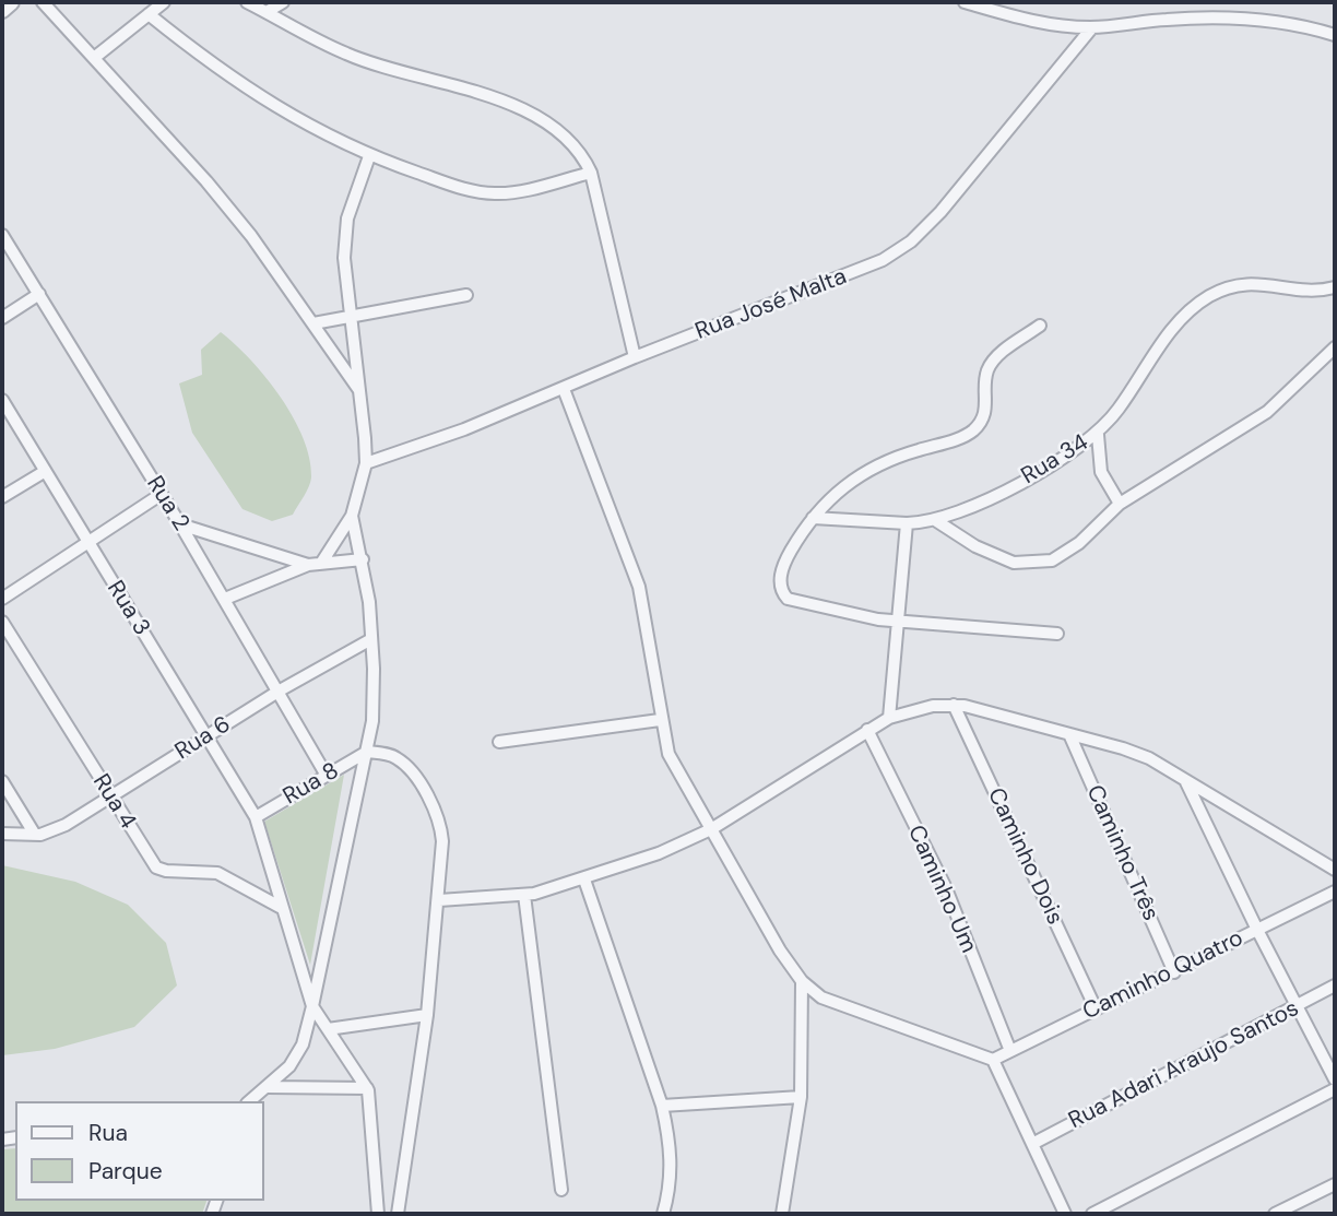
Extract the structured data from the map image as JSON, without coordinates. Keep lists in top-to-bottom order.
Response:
{
  "streets": {
    "street": [
      "Rua José Malta",
      "Rua 34",
      "Rua 2",
      "Rua 3",
      "Rua 6",
      "Rua 8",
      "Rua 4",
      "Caminho Três",
      "Caminho Dois",
      "Caminho Um",
      "Caminho Quatro",
      "Rua Adari Araujo Santos"
    ]
  },
  "crossings": [
    ["Rua 2", "Rua 6"],
    ["Rua 2", "Rua 8"],
    ["Rua 3", "Rua 6"],
    ["Rua 3", "Rua 8"],
    ["Rua 3", "Rua 4"],
    ["Rua 6", "Rua 4"],
    ["Caminho Três", "Caminho Quatro"],
    ["Caminho Dois", "Caminho Quatro"],
    ["Caminho Um", "Caminho Quatro"]
  ],
  "legend": ["Rua", "Parque"]
}
